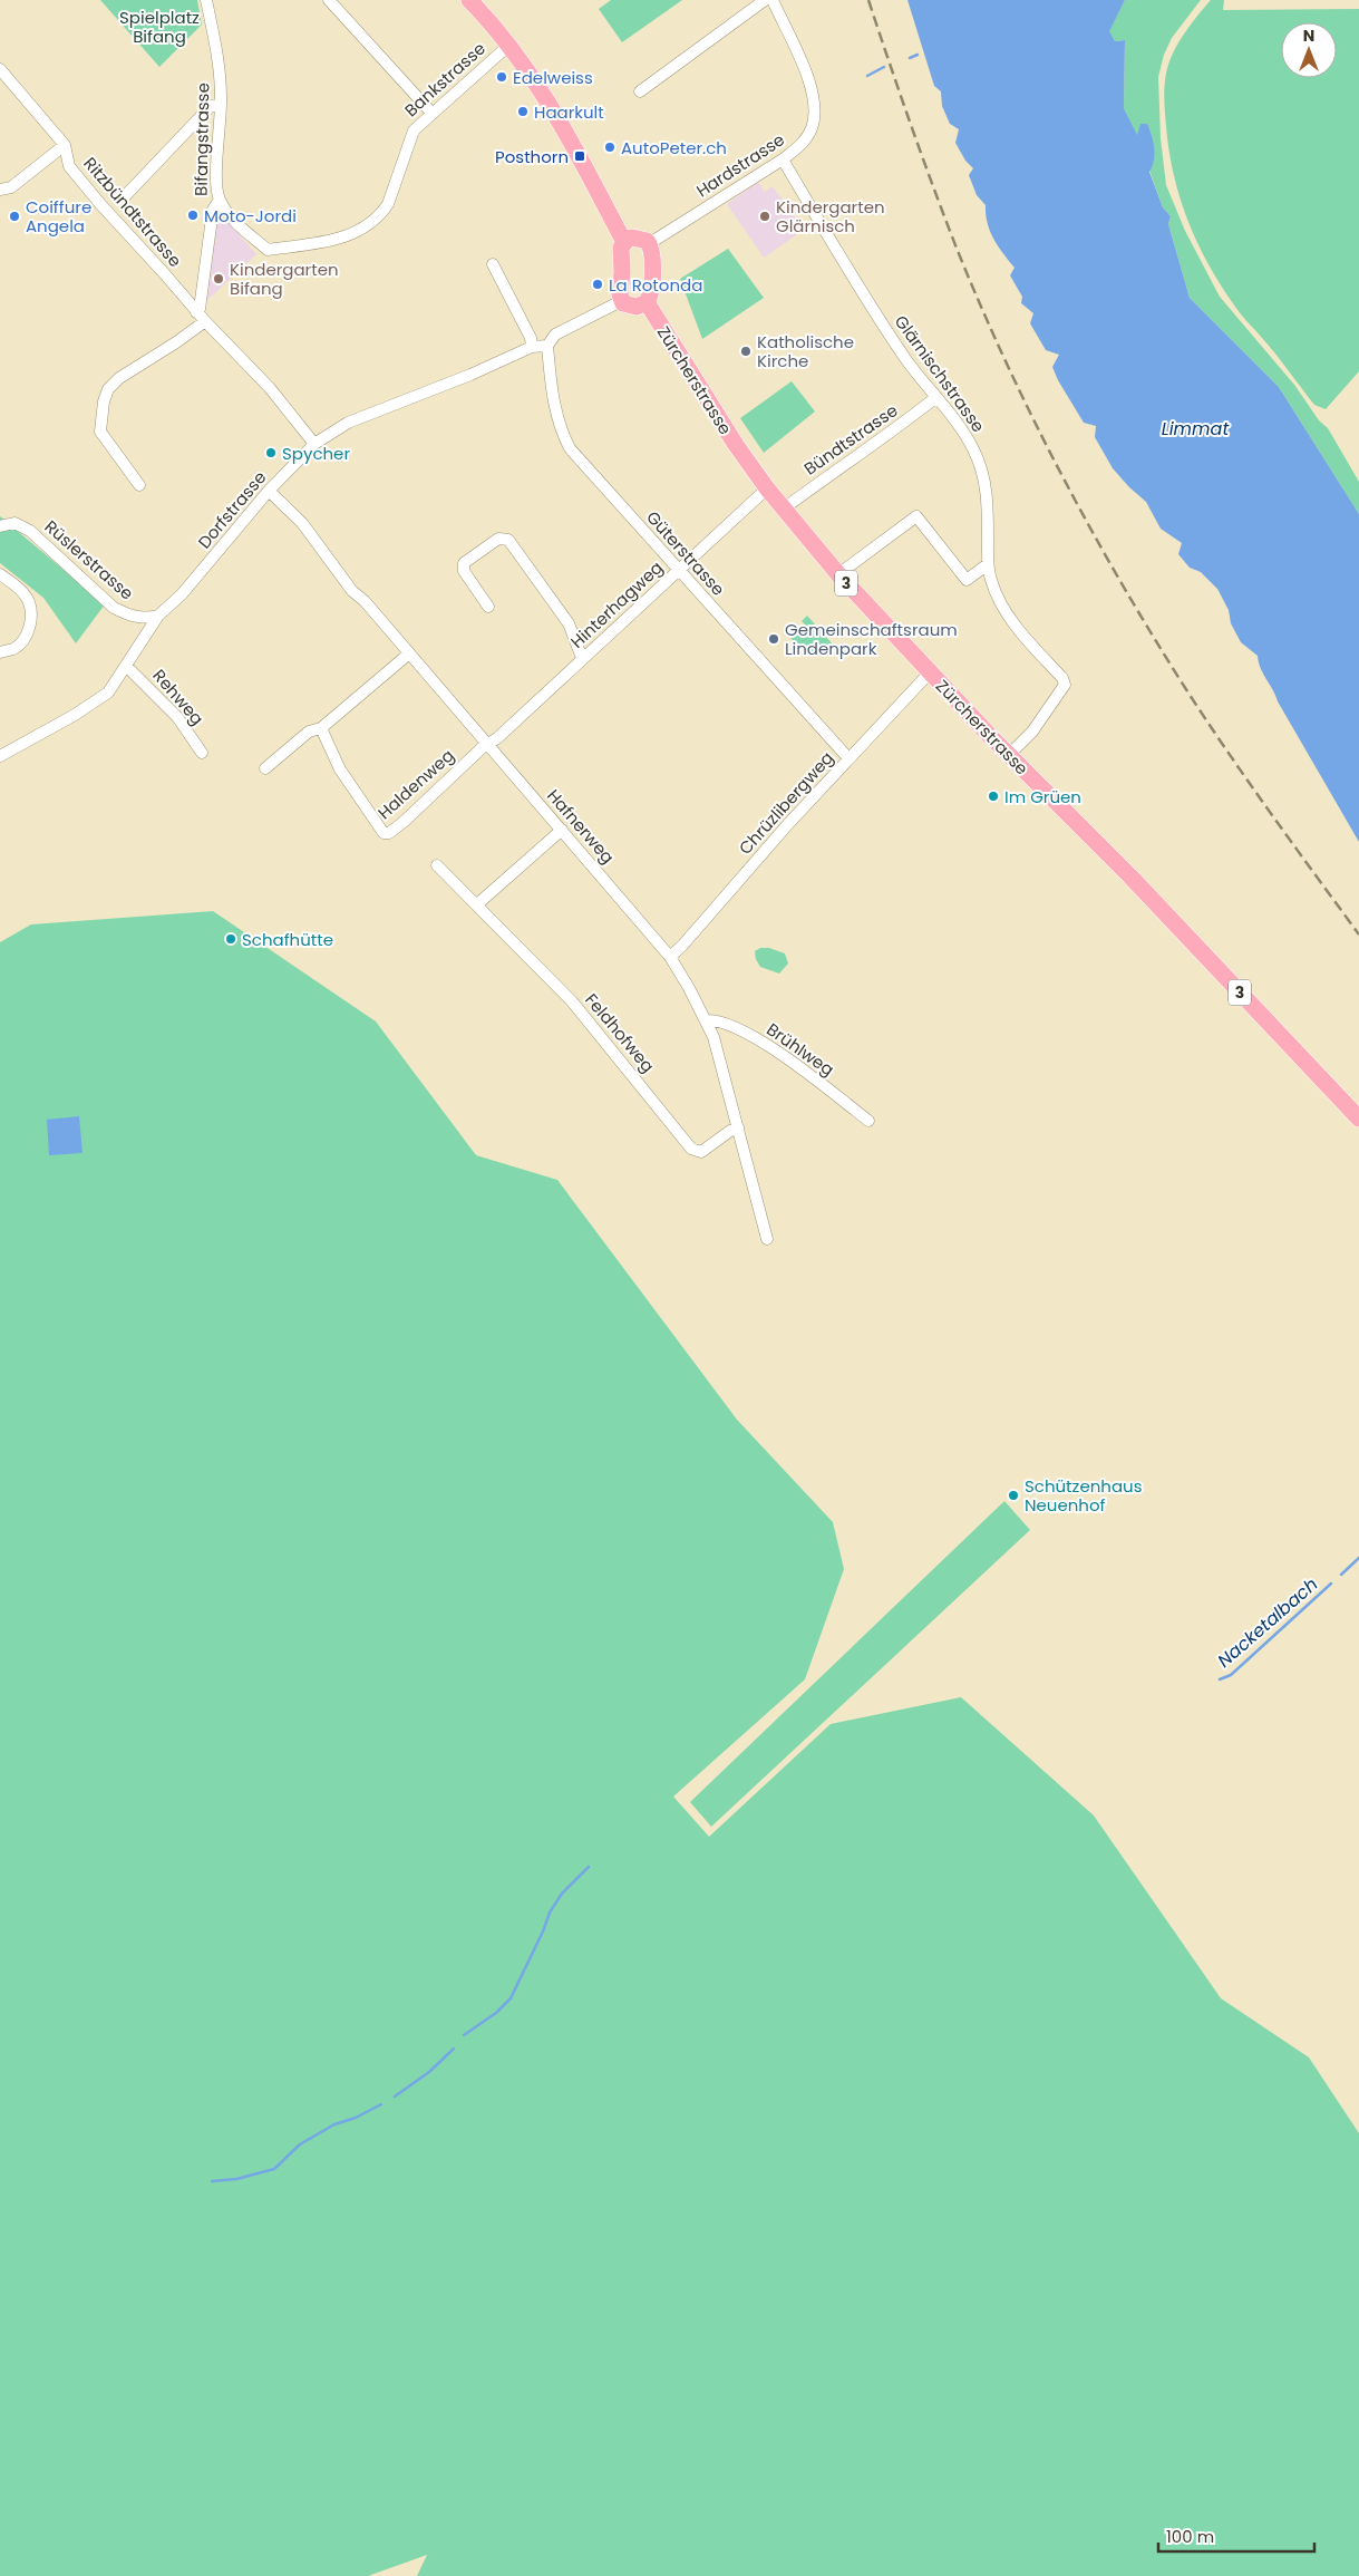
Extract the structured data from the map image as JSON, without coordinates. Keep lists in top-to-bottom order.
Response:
{
  "streets": {
    "main road": ["Zürcherstrasse", "3"],
    "street": [
      "Bankstrasse",
      "Bifangstrasse",
      "Hardstrasse",
      "Ritzbündtstrasse",
      "Glärnischstrasse",
      "Bündtstrasse",
      "Dorfstrasse",
      "Güterstrasse",
      "Rüslerstrasse",
      "Hinterhagweg",
      "Rehweg",
      "Haldenweg",
      "Chrüzlibergweg",
      "Hafnerweg",
      "Feldhofweg",
      "Brühlweg"
    ]
  },
  "crossings": [
    ["Bankstrasse", "Bifangstrasse"],
    ["Bifangstrasse", "Ritzbündtstrasse"],
    ["Hardstrasse", "Glärnischstrasse"],
    ["Glärnischstrasse", "Zürcherstrasse"],
    ["Glärnischstrasse", "Bündtstrasse"],
    ["Zürcherstrasse", "Bündtstrasse"],
    ["Zürcherstrasse", "Hinterhagweg"],
    ["Zürcherstrasse", "Chrüzlibergweg"],
    ["Dorfstrasse", "Güterstrasse"],
    ["Dorfstrasse", "Rüslerstrasse"],
    ["Dorfstrasse", "Rehweg"],
    ["Dorfstrasse", "Hafnerweg"],
    ["Güterstrasse", "Hinterhagweg"],
    ["Güterstrasse", "Chrüzlibergweg"],
    ["Hinterhagweg", "Haldenweg"],
    ["Hinterhagweg", "Hafnerweg"],
    ["Haldenweg", "Hafnerweg"],
    ["Chrüzlibergweg", "Hafnerweg"],
    ["Hafnerweg", "Feldhofweg"],
    ["Hafnerweg", "Brühlweg"]
  ],
  "water": ["Limmat", "Nacketalbach"],
  "parks": ["Spielplatz Bifang"],
  "places": {
    "other": [
      "Edelweiss",
      "Haarkult",
      "AutoPeter.ch",
      "Moto-Jordi",
      "Coiffure Angela",
      "Kindergarten Glärnisch",
      "Kindergarten Bifang",
      "La Rotonda",
      "Katholische Kirche",
      "Spycher",
      "Gemeinschaftsraum Lindenpark",
      "Im Grüen",
      "Schafhütte",
      "Schützenhaus Neuenhof"
    ],
    "transit": ["Posthorn"]
  },
  "scale_bar": "100 m",
  "north": "top"
}
